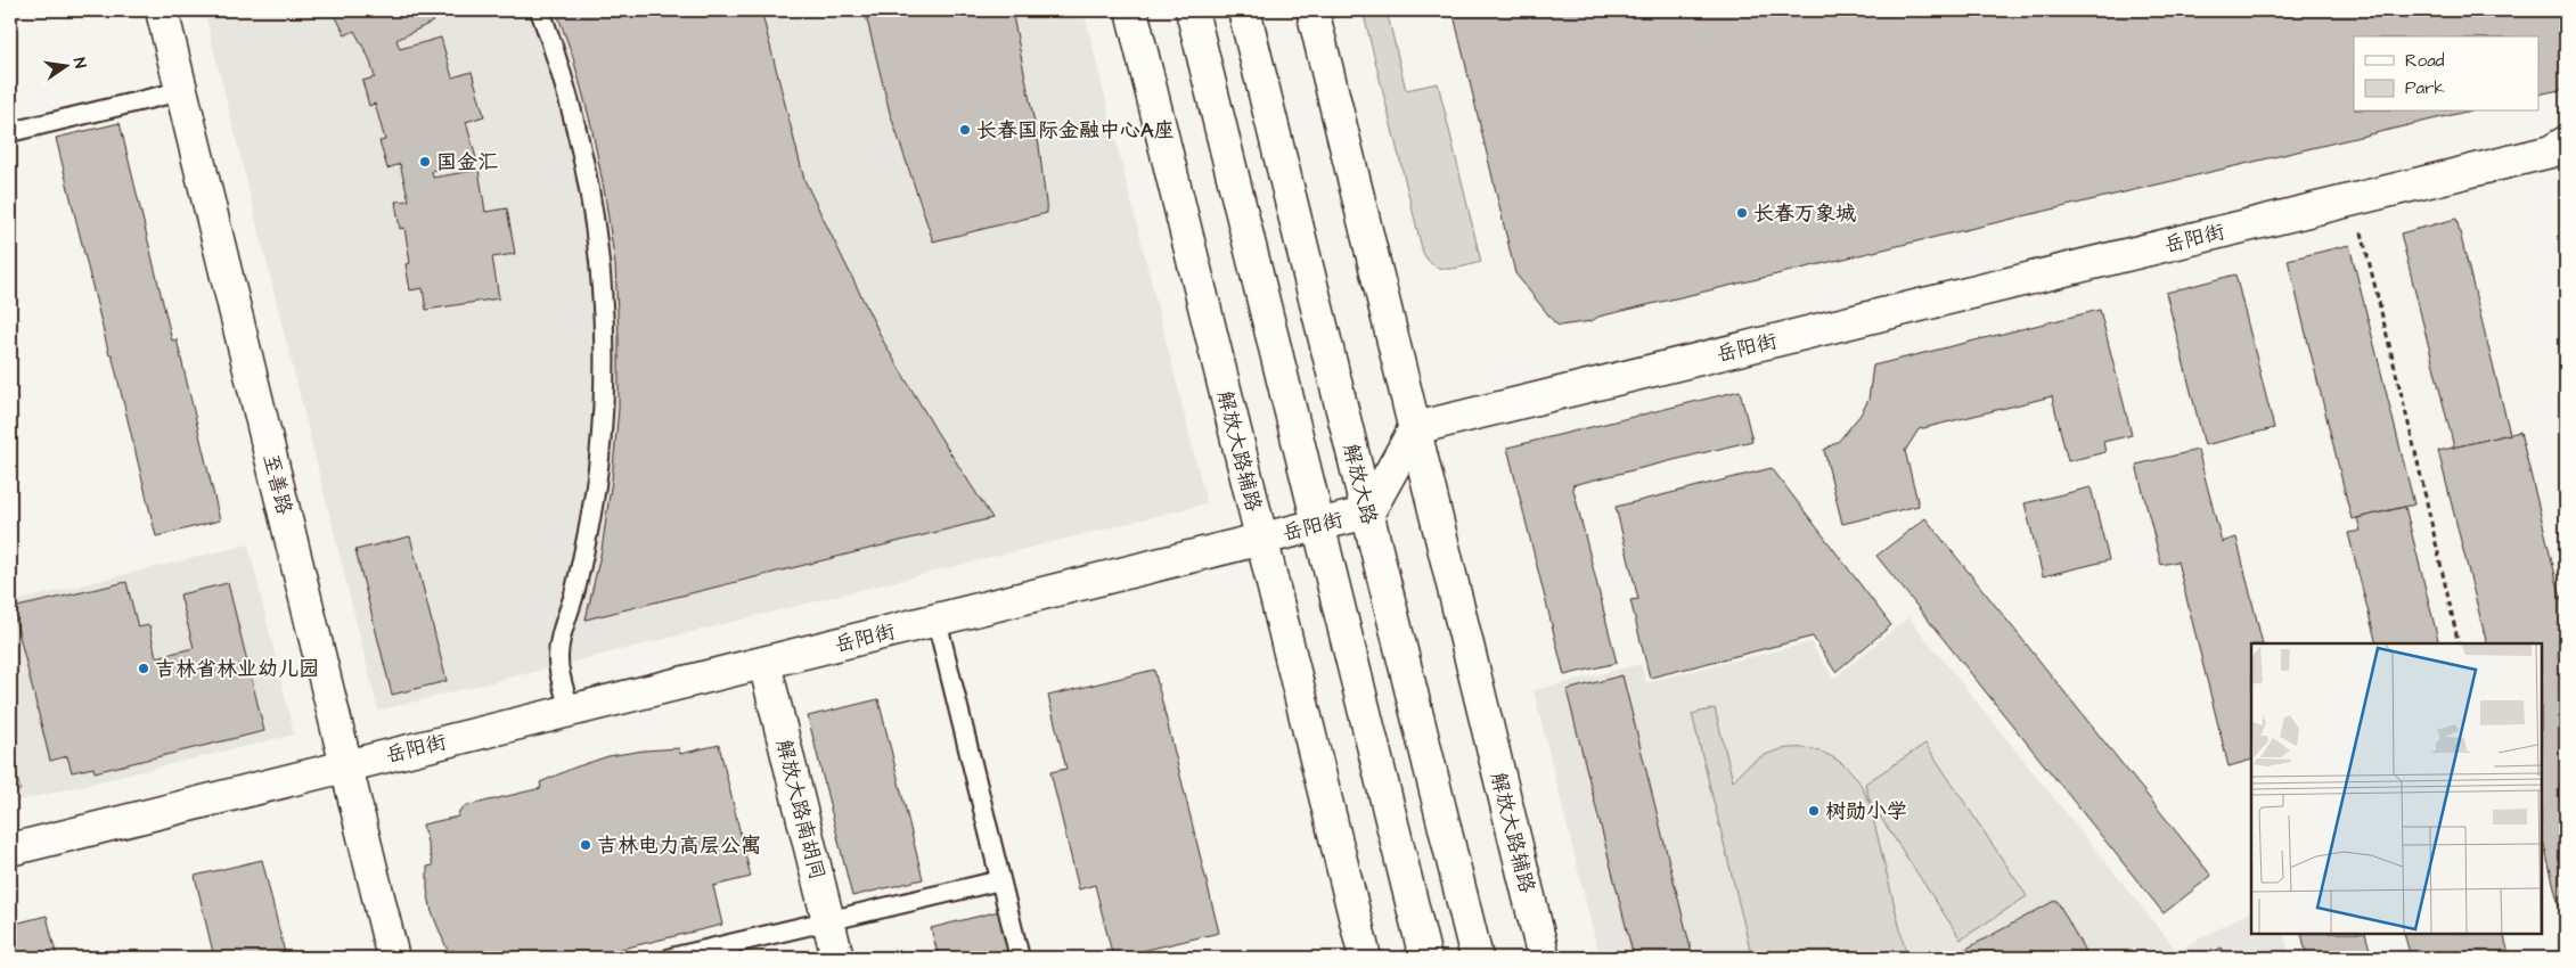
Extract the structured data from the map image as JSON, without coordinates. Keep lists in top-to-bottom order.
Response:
{
  "streets": {
    "street": [
      "岳阳街",
      "解放大路辅路",
      "至善路",
      "解放大路",
      "解放大路南胡同"
    ]
  },
  "crossings": [
    ["岳阳街", "解放大路辅路"],
    ["岳阳街", "至善路"],
    ["岳阳街", "解放大路"],
    ["岳阳街", "解放大路南胡同"]
  ],
  "places": [
    "长春国际金融中心A座",
    "国金汇",
    "长春万象城",
    "吉林省林业幼儿园",
    "树勋小学",
    "吉林电力高层公寓"
  ],
  "legend": ["Road", "Park"],
  "north": "right"
}
